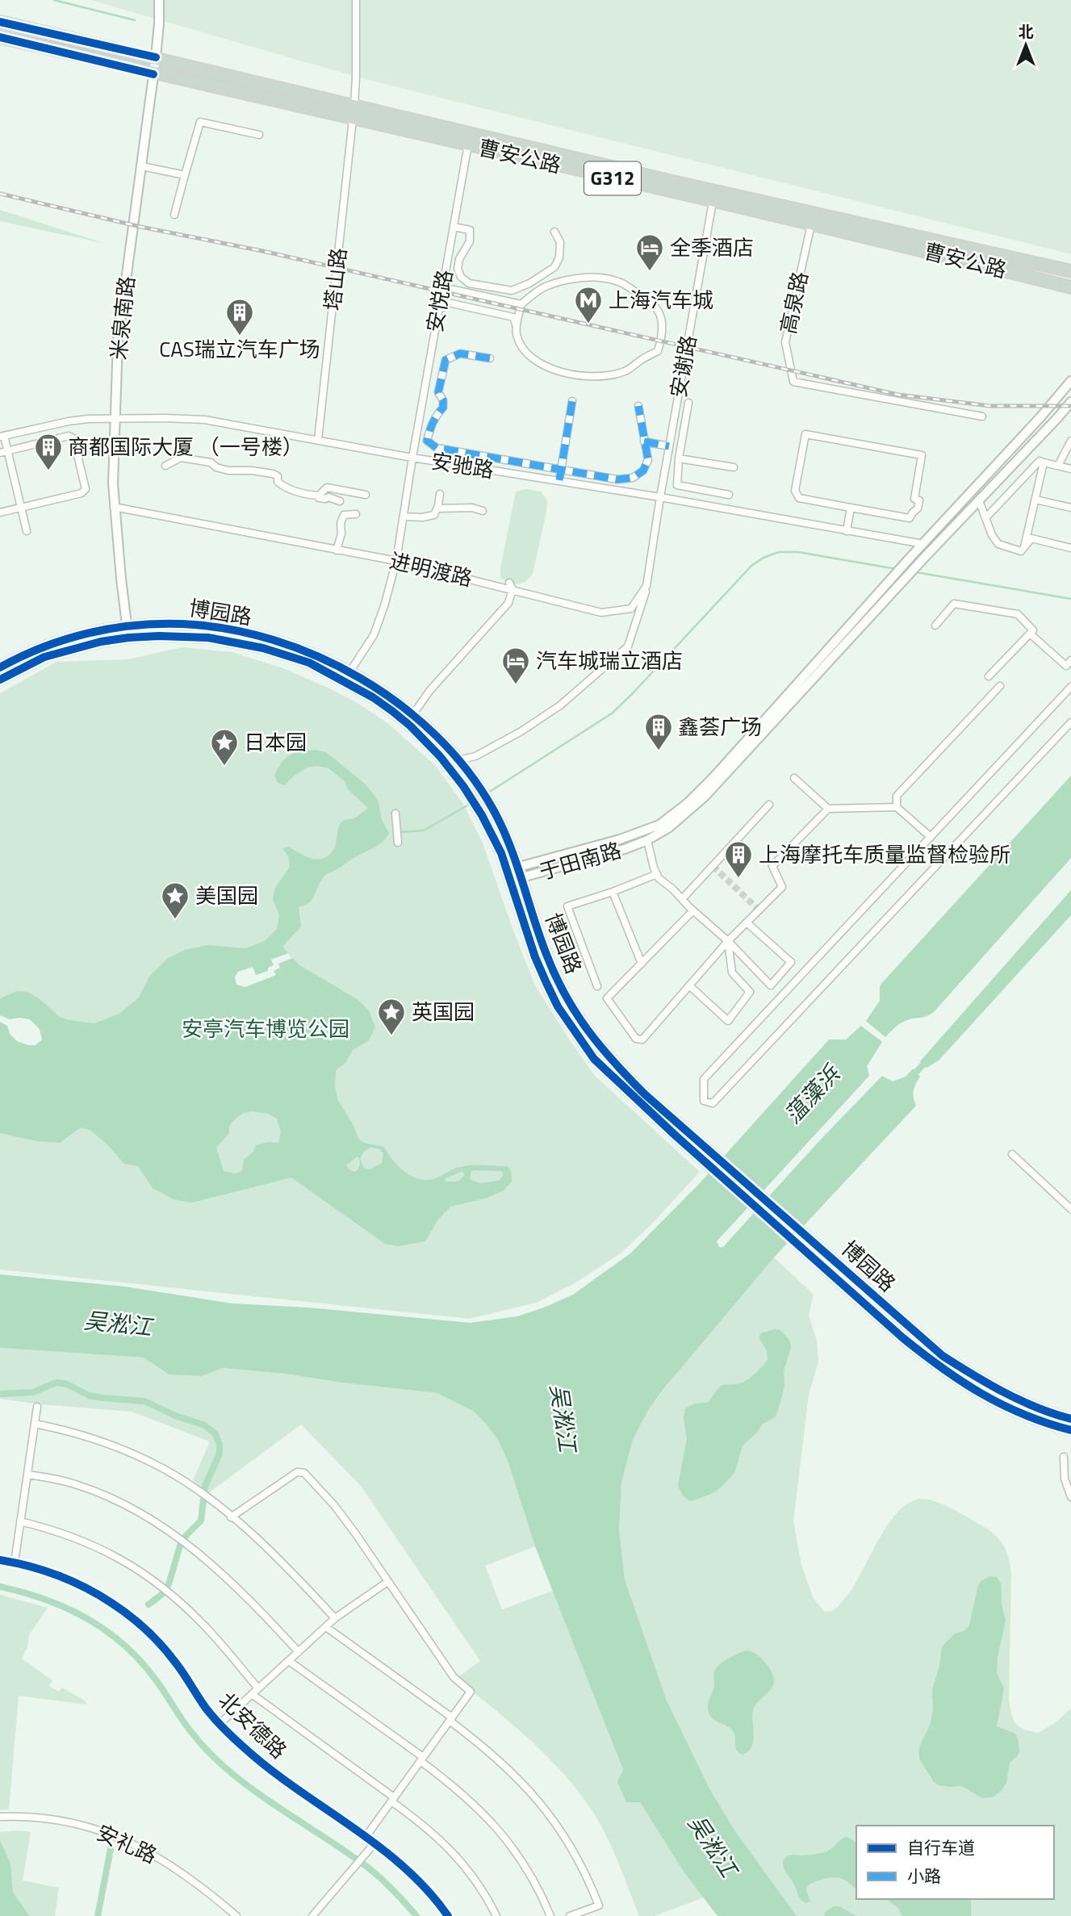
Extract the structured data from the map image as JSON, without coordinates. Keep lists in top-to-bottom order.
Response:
{
  "streets": {
    "highway": ["曹安公路", "G312"],
    "main road": ["博园路"],
    "street": [
      "塔山路",
      "安悦路",
      "高泉路",
      "米泉南路",
      "安谢路",
      "安驰路",
      "进明渡路",
      "于田南路",
      "北安德路",
      "安礼路"
    ]
  },
  "crossings": [
    ["曹安公路", "塔山路"],
    ["曹安公路", "安悦路"],
    ["曹安公路", "高泉路"],
    ["曹安公路", "米泉南路"],
    ["曹安公路", "安谢路"],
    ["塔山路", "安驰路"],
    ["安悦路", "安驰路"],
    ["安悦路", "进明渡路"],
    ["安悦路", "博园路"],
    ["米泉南路", "安驰路"],
    ["米泉南路", "进明渡路"],
    ["米泉南路", "博园路"],
    ["安谢路", "安驰路"],
    ["安谢路", "进明渡路"],
    ["安驰路", "进明渡路"],
    ["安驰路", "于田南路"],
    ["博园路", "于田南路"]
  ],
  "water": ["蕰藻浜", "吴淞江"],
  "parks": ["安亭汽车博览公园"],
  "places": {
    "hotel": ["全季酒店", "汽车城瑞立酒店"],
    "metro station": ["上海汽车城"],
    "building": [
      "CAS瑞立汽车广场",
      "商都国际大厦 （一号楼）",
      "鑫荟广场",
      "上海摩托车质量监督检验所"
    ],
    "place": ["日本园", "美国园", "英国园"]
  },
  "legend": ["自行车道", "小路"],
  "north": "top"
}
